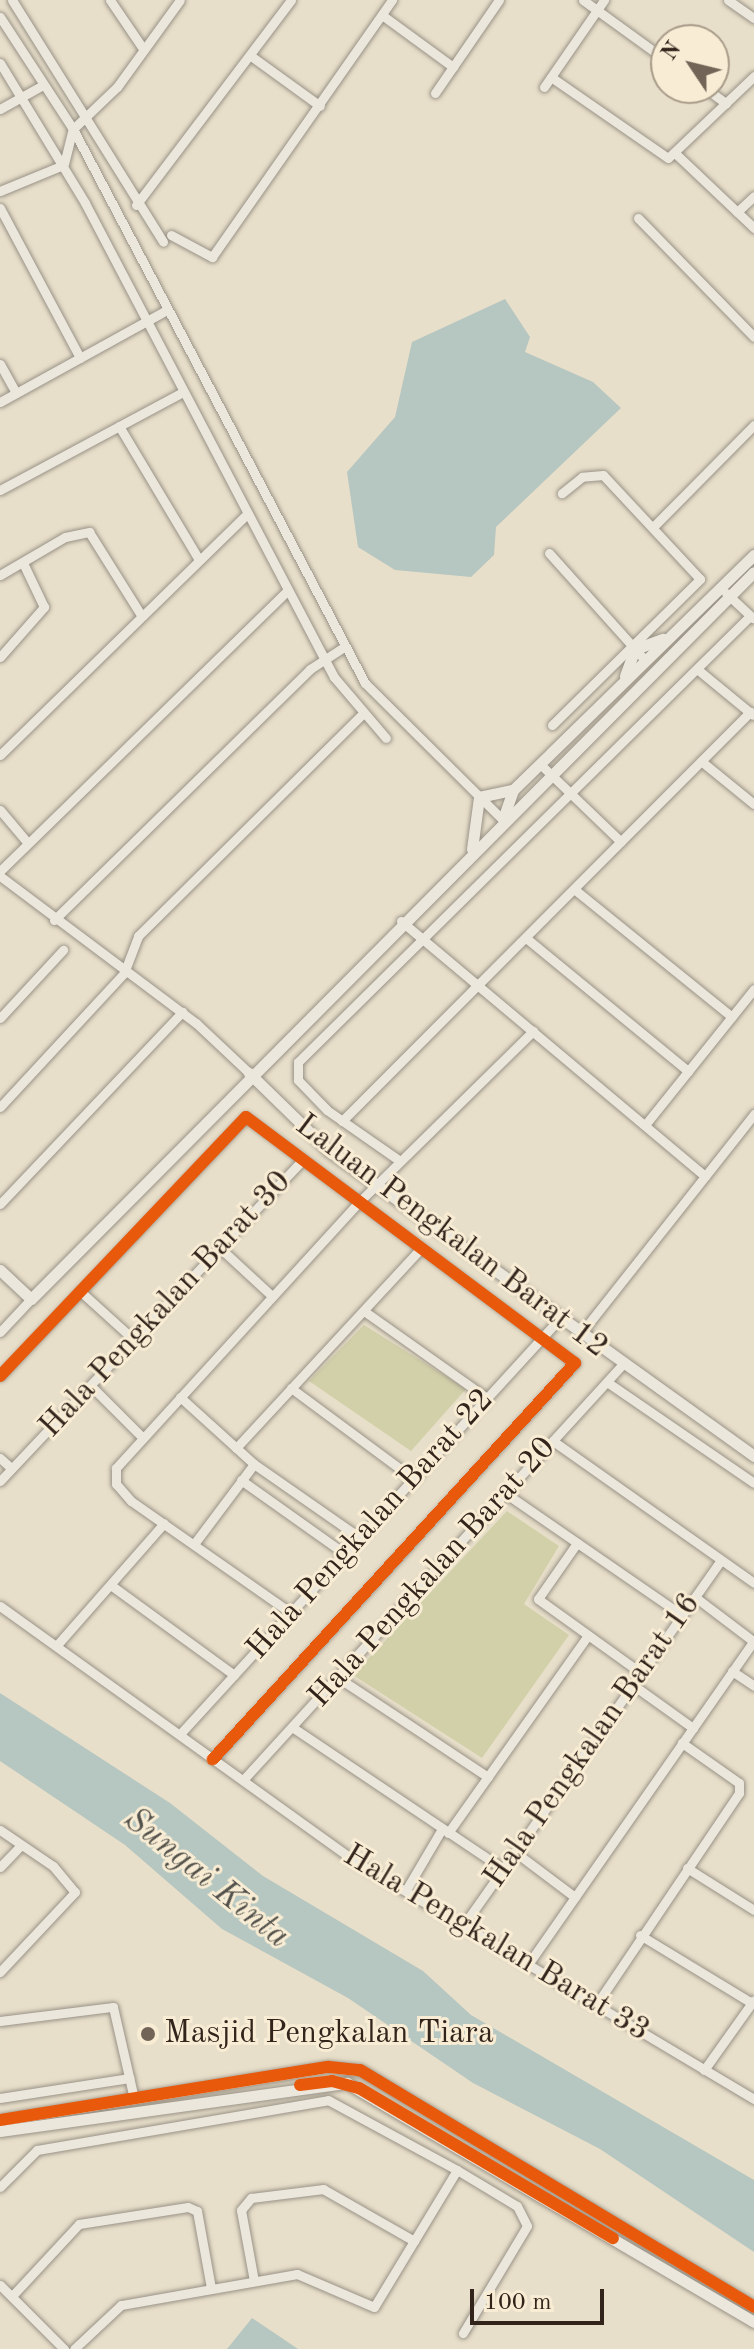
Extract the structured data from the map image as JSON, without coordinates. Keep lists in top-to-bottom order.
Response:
{
  "streets": {
    "street": [
      "Laluan Pengkalan Barat 12",
      "Hala Pengkalan Barat 30",
      "Hala Pengkalan Barat 22",
      "Hala Pengkalan Barat 20",
      "Hala Pengkalan Barat 16",
      "Hala Pengkalan Barat 33"
    ]
  },
  "crossings": [
    ["Laluan Pengkalan Barat 12", "Hala Pengkalan Barat 22"],
    ["Laluan Pengkalan Barat 12", "Hala Pengkalan Barat 20"],
    ["Hala Pengkalan Barat 22", "Hala Pengkalan Barat 33"],
    ["Hala Pengkalan Barat 20", "Hala Pengkalan Barat 33"],
    ["Hala Pengkalan Barat 16", "Hala Pengkalan Barat 33"]
  ],
  "water": ["Sungai Kinta"],
  "places": ["Masjid Pengkalan Tiara"],
  "scale_bar": "100 m",
  "north": "top left"
}
